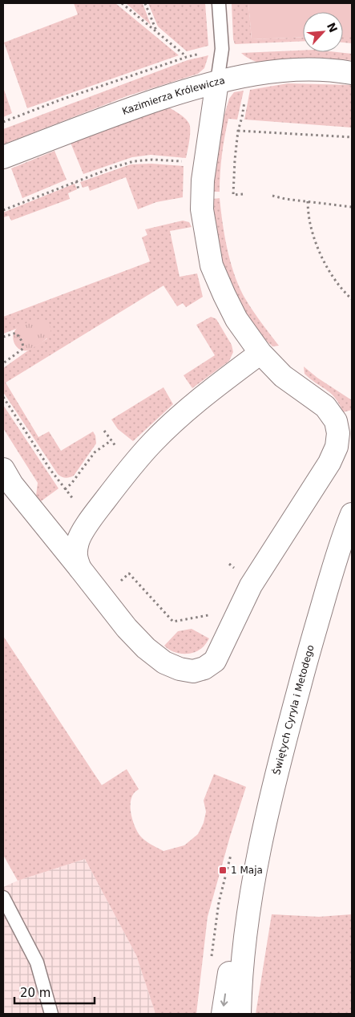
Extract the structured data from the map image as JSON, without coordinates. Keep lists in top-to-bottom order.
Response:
{
  "streets": {
    "street": ["Kazimierza Królewicza", "Świętych Cyryla i Metodego"]
  },
  "places": {
    "transit": ["1 Maja"]
  },
  "scale_bar": "20 m",
  "north": "top right"
}
